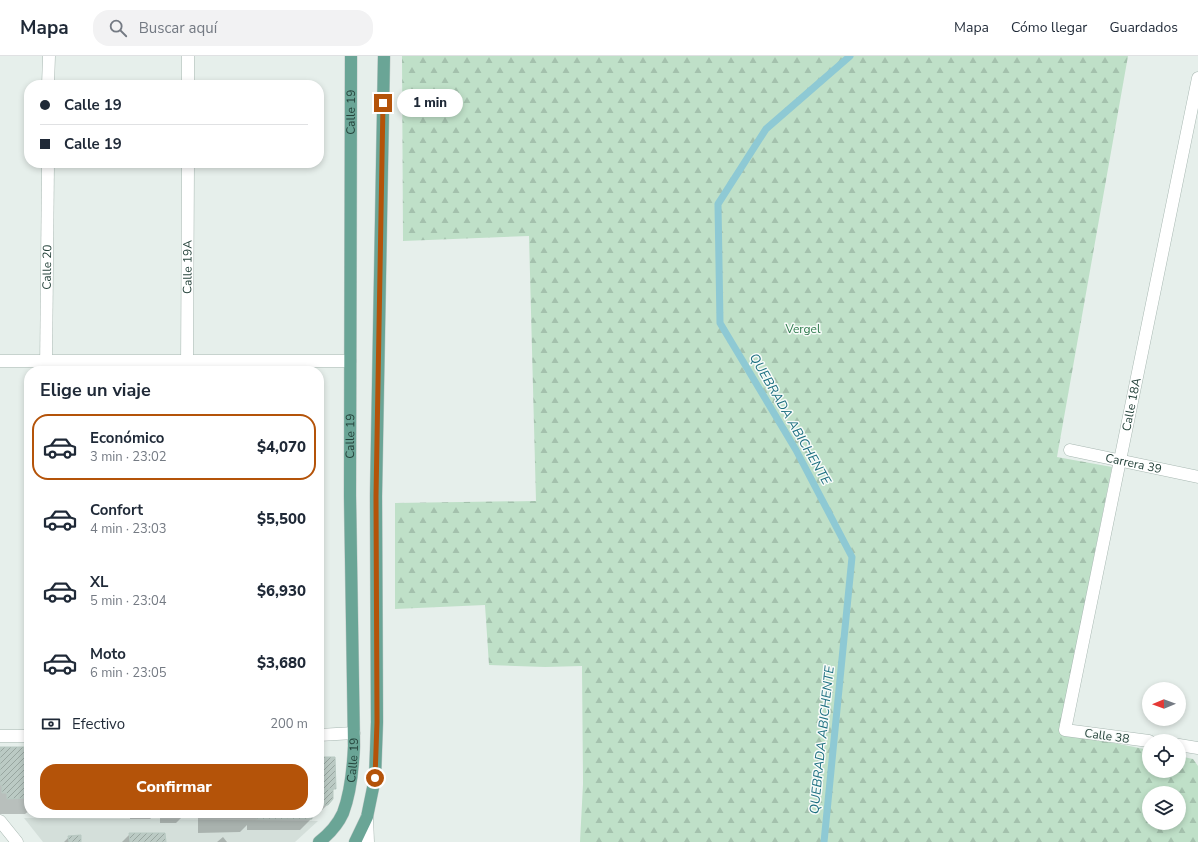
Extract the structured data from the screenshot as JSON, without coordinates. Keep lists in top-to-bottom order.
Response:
{
  "streets": {
    "main road": ["Calle 19"],
    "street": [
      "Calle 20",
      "Calle 19A",
      "Calle 18A",
      "Carrera 39",
      "Calle 38"
    ]
  },
  "crossings": [
    ["Calle 18A", "Carrera 39"],
    ["Calle 18A", "Calle 38"]
  ],
  "water": ["QUEBRADA ABICHENTE"],
  "parks": ["Vergel"],
  "north": "left",
  "page": {
    "header": "Mapa",
    "search": "Buscar aquí",
    "nav": ["Mapa", "Cómo llegar", "Guardados"],
    "banner": ["Calle 19", "Calle 19"],
    "bubble": "1 min",
    "heading": "Elige un viaje",
    "list": [
      {
        "name": "Económico",
        "note": "3 min · 23:02",
        "value": "$4,070"
      },
      {
        "name": "Confort",
        "note": "4 min · 23:03",
        "value": "$5,500"
      },
      {
        "name": "XL",
        "note": "5 min · 23:04",
        "value": "$6,930"
      },
      {
        "name": "Moto",
        "note": "6 min · 23:05",
        "value": "$3,680"
      }
    ],
    "pay": ["Efectivo", "200 m"],
    "buttons": "Confirmar"
  }
}
